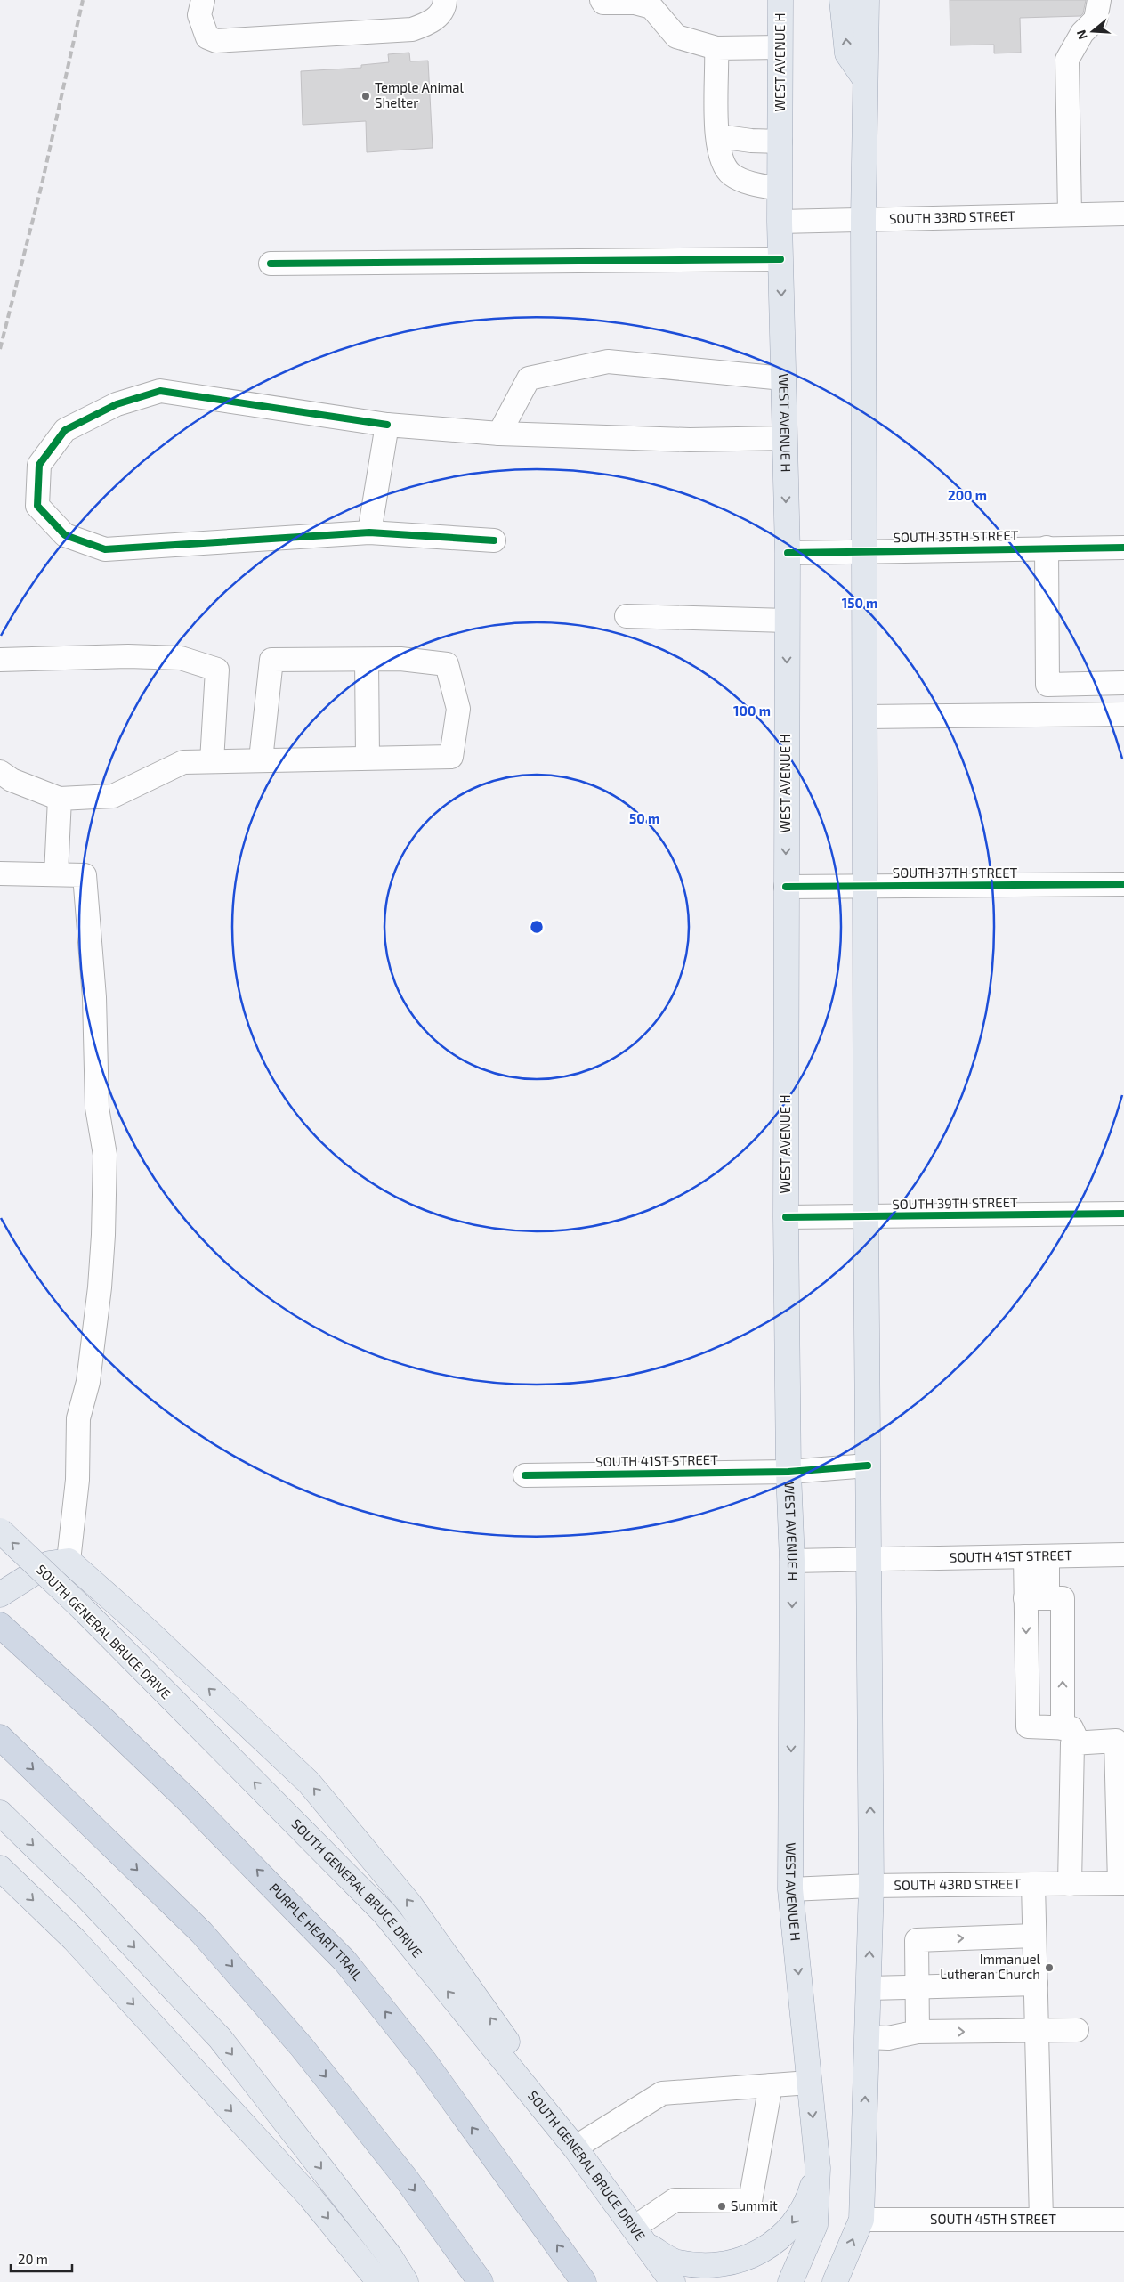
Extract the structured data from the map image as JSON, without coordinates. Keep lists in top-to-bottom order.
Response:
{
  "streets": {
    "highway": ["PURPLE HEART TRAIL"],
    "main road": ["WEST AVENUE H", "SOUTH GENERAL BRUCE DRIVE"],
    "street": [
      "SOUTH 33RD STREET",
      "SOUTH 35TH STREET",
      "SOUTH 37TH STREET",
      "SOUTH 39TH STREET",
      "SOUTH 41ST STREET",
      "SOUTH 43RD STREET",
      "SOUTH 45TH STREET"
    ]
  },
  "crossings": [
    ["WEST AVENUE H", "SOUTH 33RD STREET"],
    ["WEST AVENUE H", "SOUTH 35TH STREET"],
    ["WEST AVENUE H", "SOUTH 37TH STREET"],
    ["WEST AVENUE H", "SOUTH 39TH STREET"],
    ["WEST AVENUE H", "SOUTH 41ST STREET"],
    ["WEST AVENUE H", "SOUTH 43RD STREET"]
  ],
  "places": ["Temple Animal Shelter", "Immanuel Lutheran Church", "Summit"],
  "scale_bar": "20 m",
  "north": "left",
  "rings": [
    "200 m",
    "150 m",
    "100 m",
    "50 m"
  ]
}
